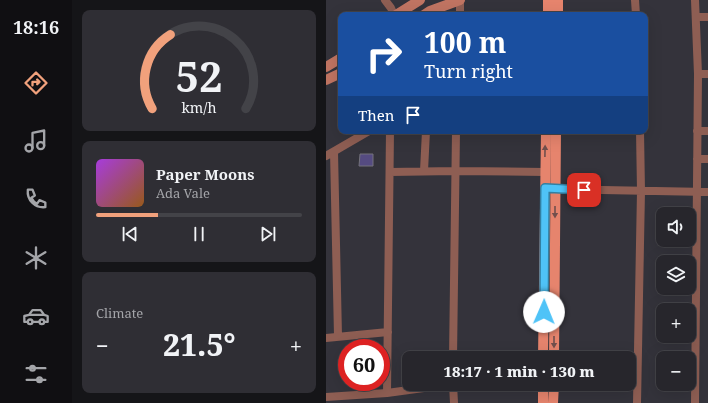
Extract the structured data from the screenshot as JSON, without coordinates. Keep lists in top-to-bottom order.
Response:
{
  "page": {
    "tabs": "18:16",
    "turn": ["100 m", "Turn right"],
    "then": "Then",
    "song": ["Paper Moons", "Ada Vale"],
    "map_buttons": ["+", "−"],
    "tile": "Climate",
    "heat": ["−", "21.5°", "+"],
    "limit": "60",
    "trip": "18:17 · 1 min · 130 m",
    "gauge": ["52", "km/h"]
  }
}
